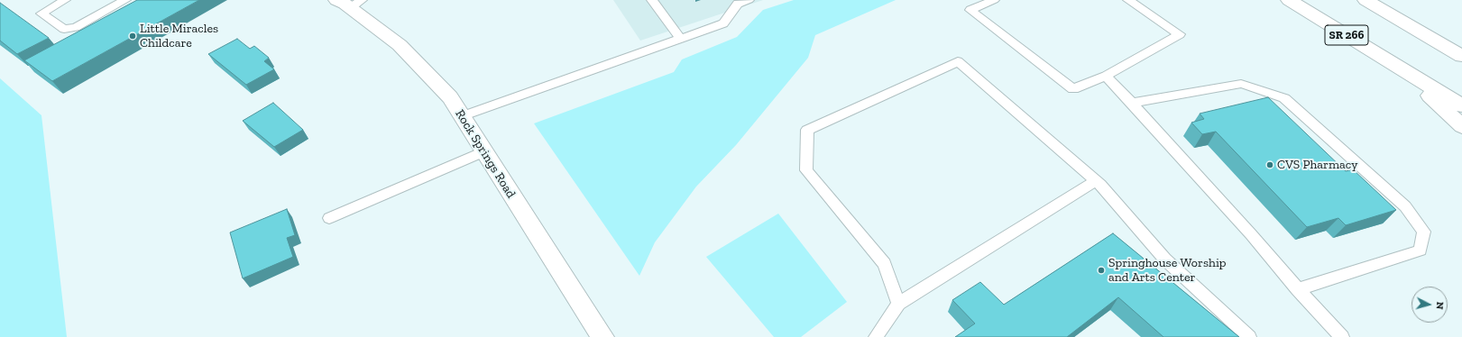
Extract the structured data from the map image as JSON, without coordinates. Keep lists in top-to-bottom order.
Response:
{
  "streets": {
    "street": ["SR 266", "Rock Springs Road"]
  },
  "places": ["Little Miracles Childcare", "CVS Pharmacy", "Springhouse Worship and Arts Center"],
  "north": "right"
}
